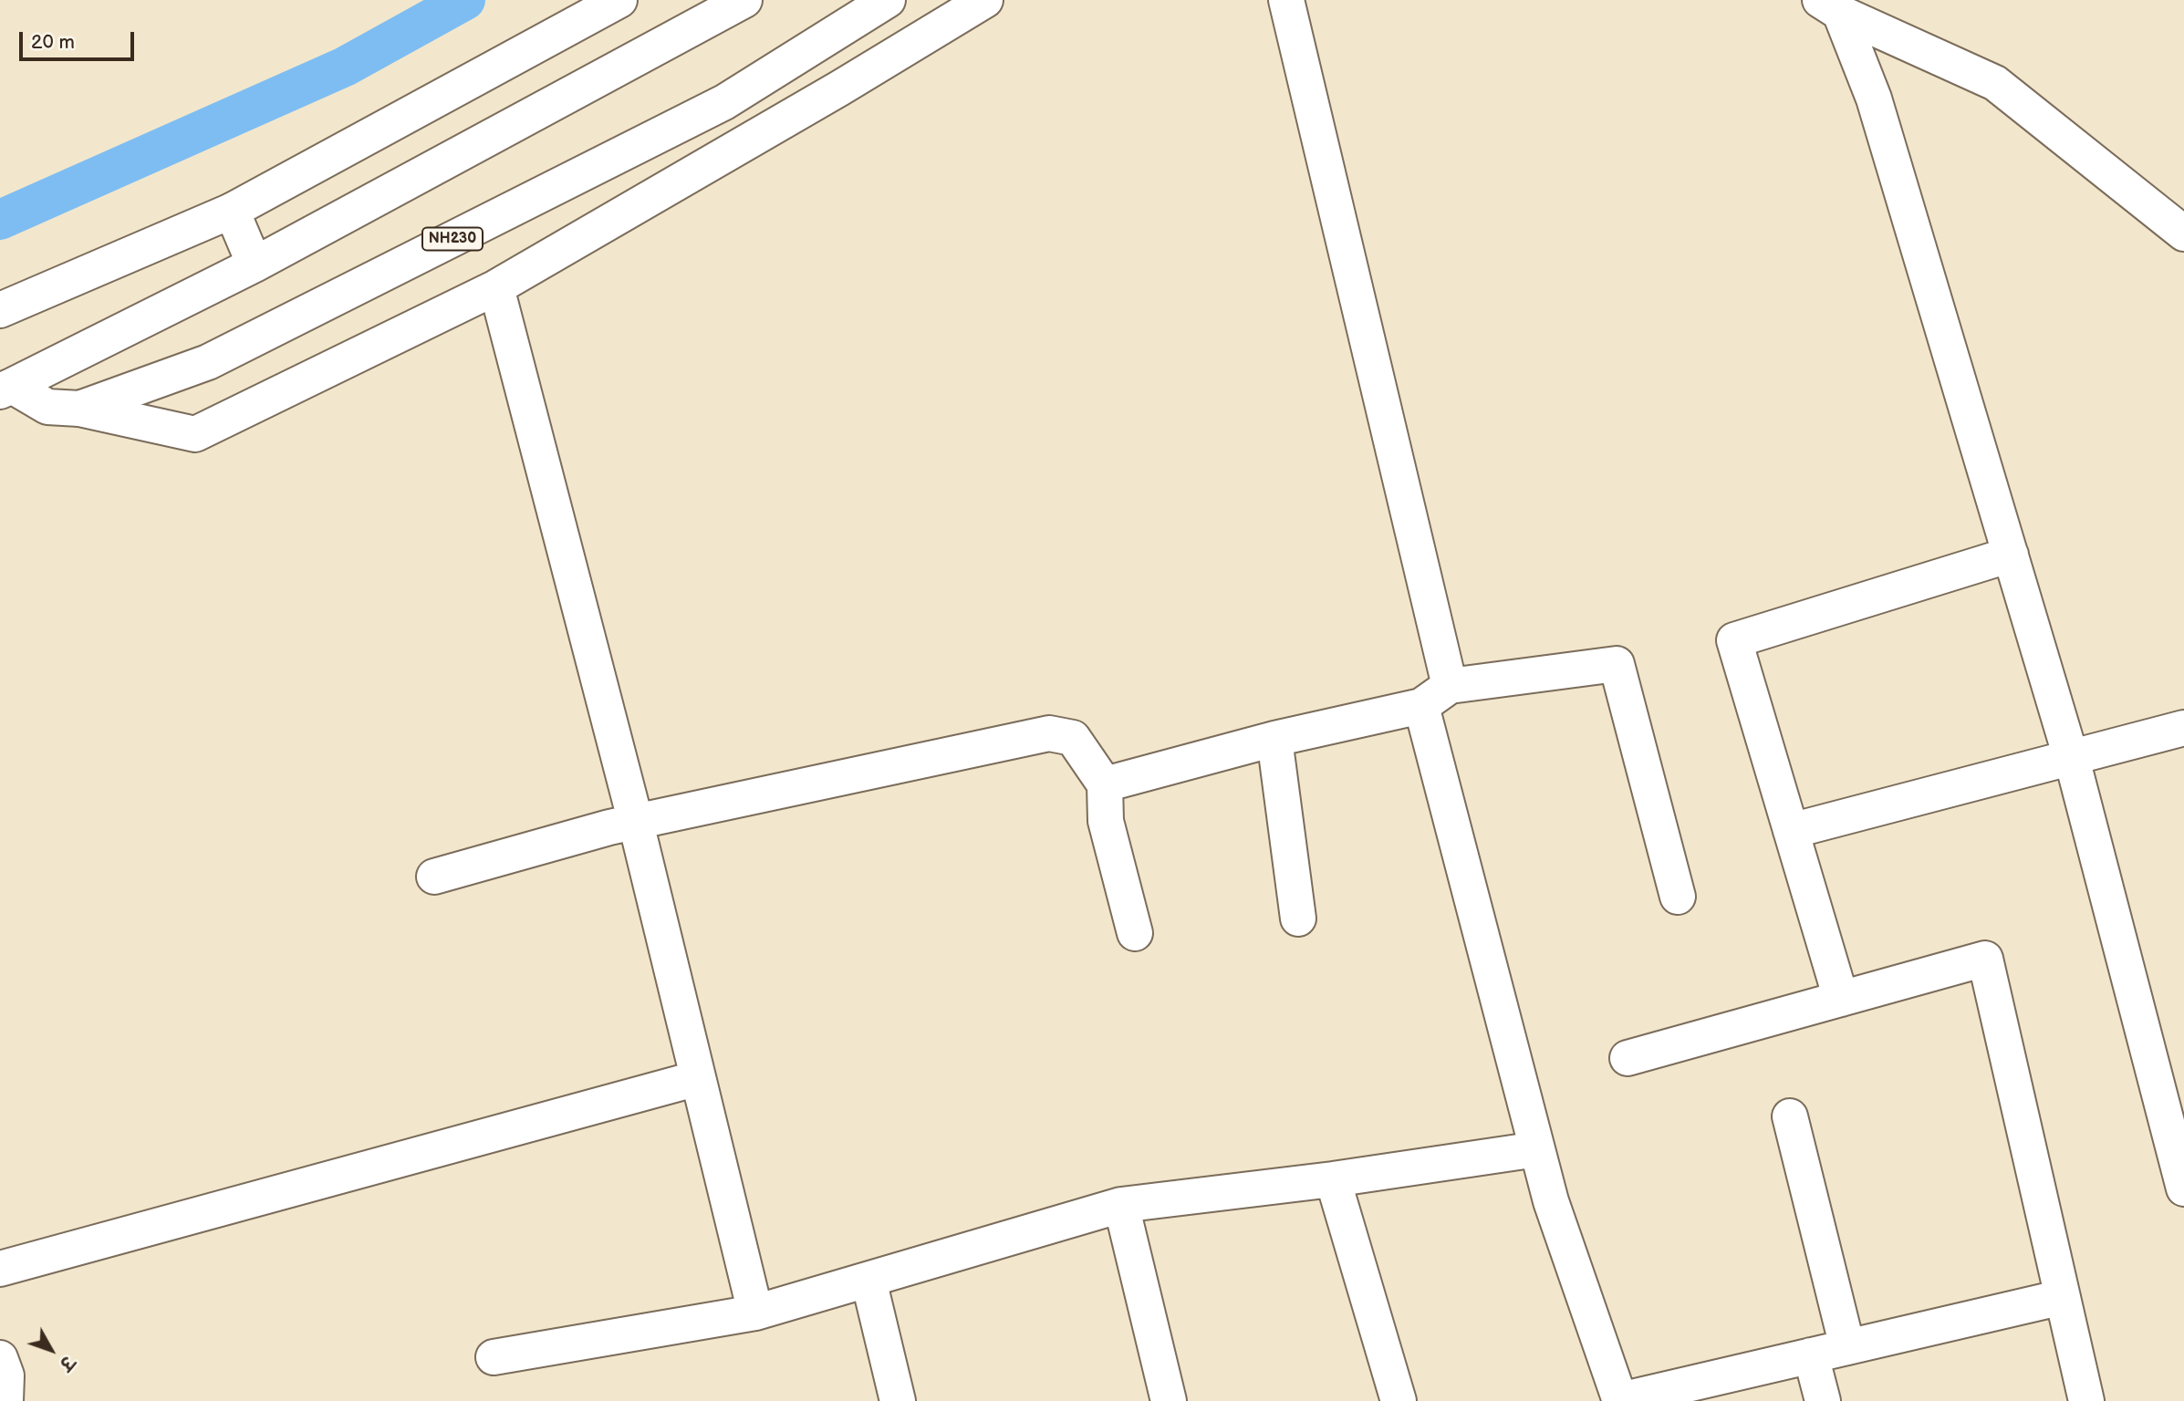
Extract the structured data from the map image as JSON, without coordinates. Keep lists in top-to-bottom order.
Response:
{
  "streets": {
    "main road": ["NH230"]
  },
  "scale_bar": "20 m",
  "north": "bottom right"
}
